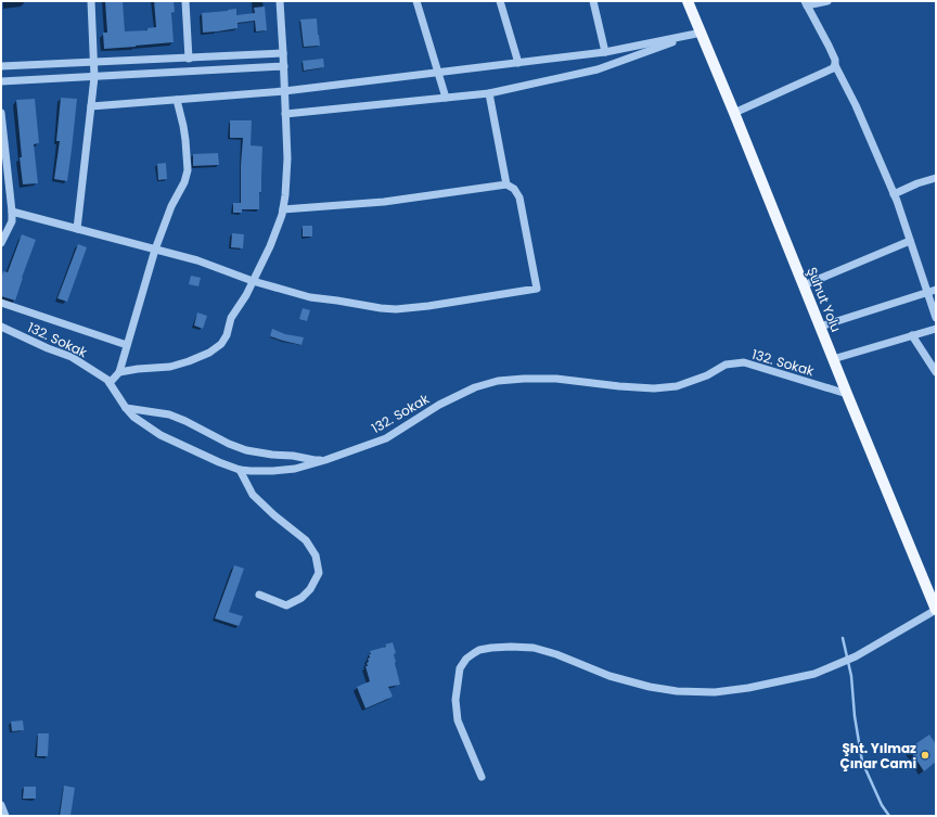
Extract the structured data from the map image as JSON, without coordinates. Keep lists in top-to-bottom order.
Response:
{
  "streets": {
    "main road": ["Şuhut Yolu"],
    "street": ["132. Sokak"]
  },
  "crossings": [
    ["Şuhut Yolu", "132. Sokak"]
  ],
  "places": ["Şht. Yılmaz Çınar Cami"]
}
